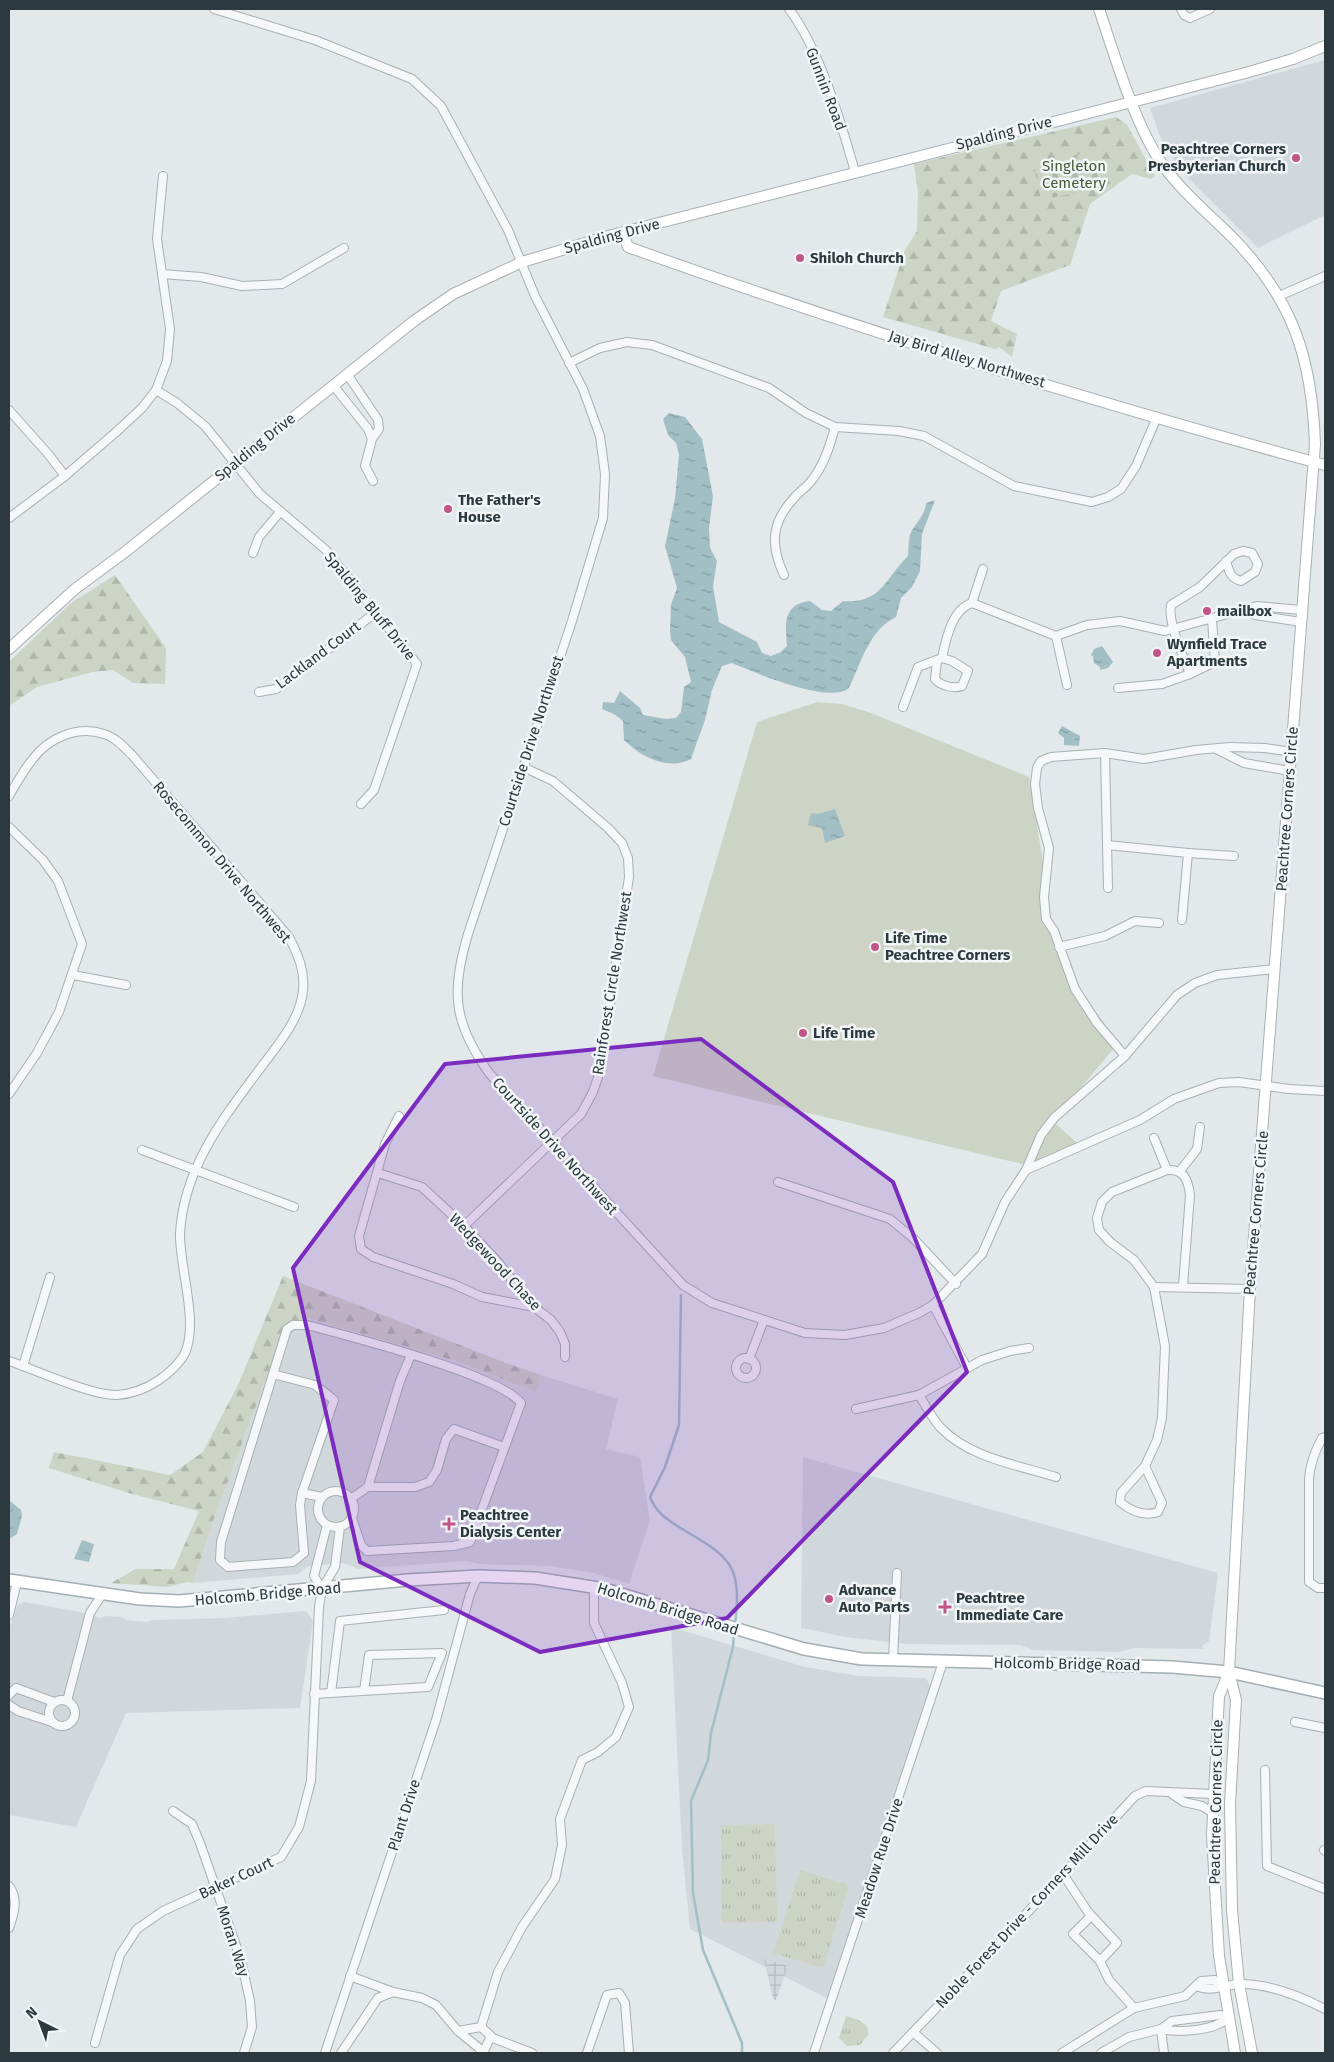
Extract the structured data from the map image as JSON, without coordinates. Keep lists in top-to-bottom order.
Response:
{
  "streets": {
    "main road": ["Holcomb Bridge Road"],
    "street": [
      "Gunnin Road",
      "Spalding Drive",
      "Jay Bird Alley Northwest",
      "Spalding Bluff Drive",
      "Lackland Court",
      "Courtside Drive Northwest",
      "Peachtree Corners Circle",
      "Rosecommon Drive Northwest",
      "Rainforest Circle Northwest",
      "Wedgewood Chase",
      "Plant Drive",
      "Meadow Rue Drive",
      "Baker Court",
      "Noble Forest Drive - Corners Mill Drive",
      "Moran Way"
    ]
  },
  "crossings": [
    ["Gunnin Road", "Spalding Drive"],
    ["Spalding Drive", "Jay Bird Alley Northwest"],
    ["Spalding Drive", "Spalding Bluff Drive"],
    ["Spalding Drive", "Courtside Drive Northwest"],
    ["Spalding Drive", "Peachtree Corners Circle"],
    ["Jay Bird Alley Northwest", "Peachtree Corners Circle"],
    ["Spalding Bluff Drive", "Lackland Court"],
    ["Courtside Drive Northwest", "Peachtree Corners Circle"],
    ["Courtside Drive Northwest", "Rainforest Circle Northwest"],
    ["Peachtree Corners Circle", "Holcomb Bridge Road"],
    ["Rainforest Circle Northwest", "Wedgewood Chase"],
    ["Holcomb Bridge Road", "Plant Drive"],
    ["Holcomb Bridge Road", "Meadow Rue Drive"],
    ["Holcomb Bridge Road", "Baker Court"],
    ["Baker Court", "Moran Way"]
  ],
  "parks": ["Singleton Cemetery"],
  "places": {
    "other": [
      "Peachtree Corners Presbyterian Church",
      "Shiloh Church",
      "The Father's House",
      "mailbox",
      "Wynfield Trace Apartments",
      "Life Time Peachtree Corners",
      "Life Time",
      "Advance Auto Parts"
    ],
    "health": ["Peachtree Dialysis Center", "Peachtree Immediate Care"]
  },
  "north": "top left"
}
